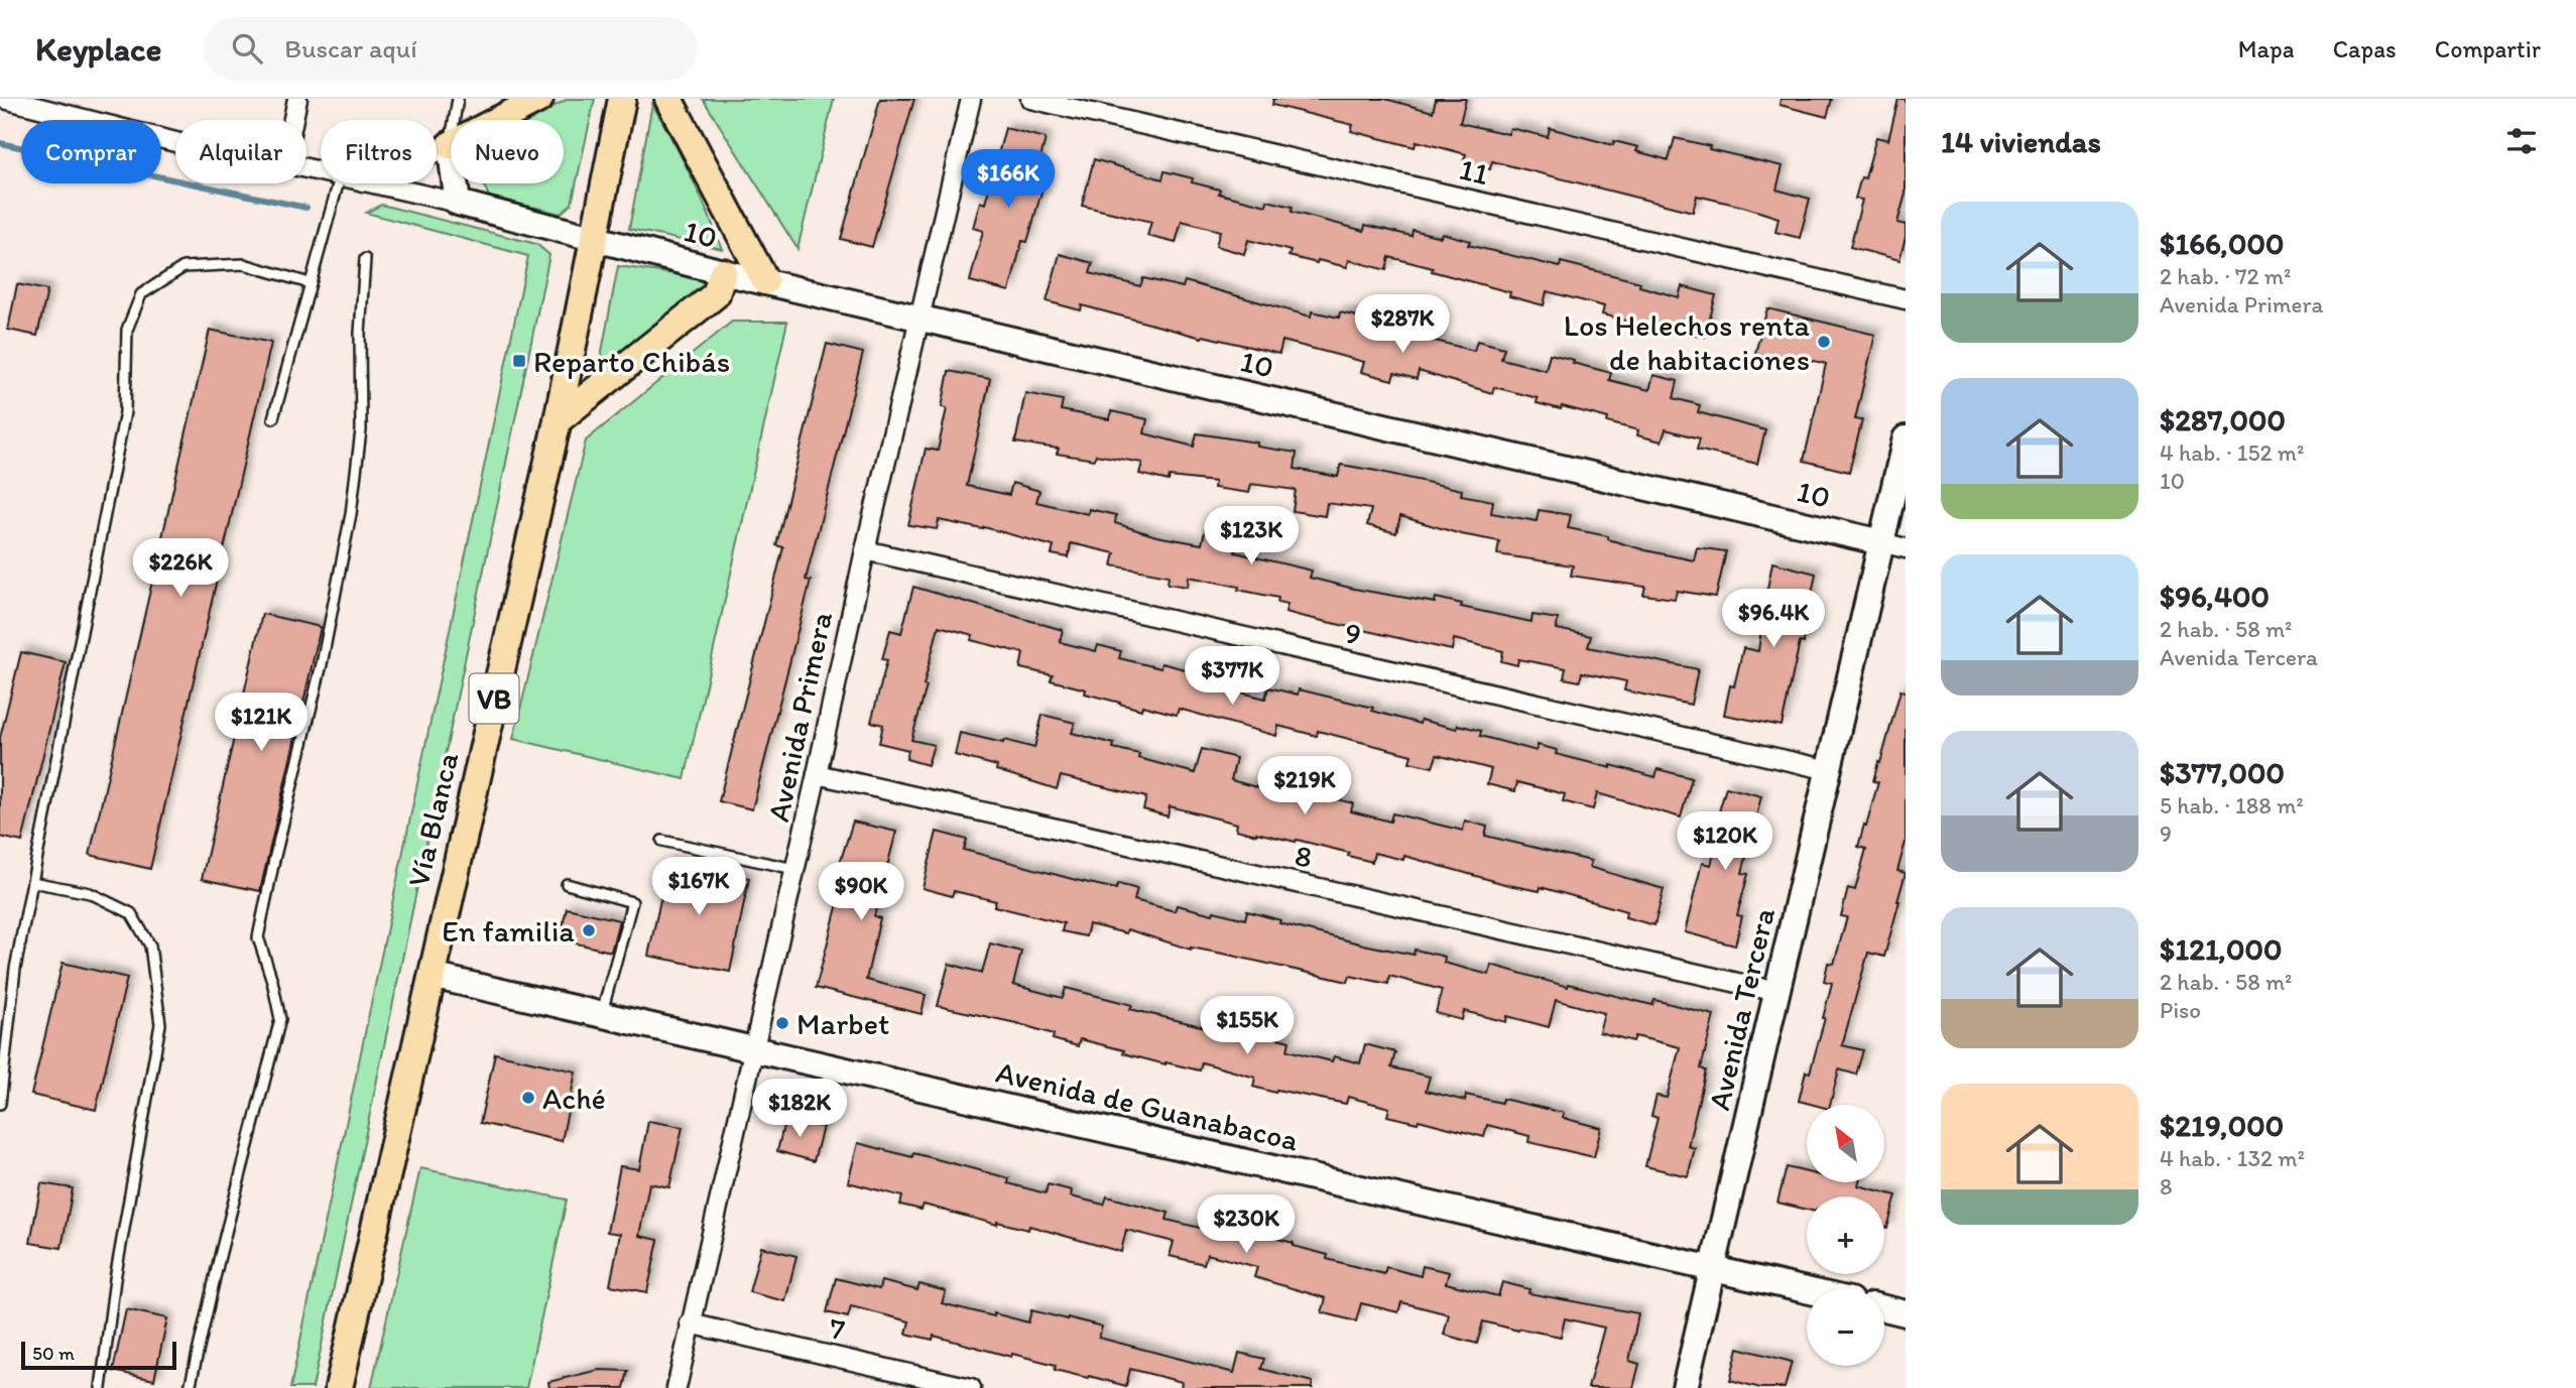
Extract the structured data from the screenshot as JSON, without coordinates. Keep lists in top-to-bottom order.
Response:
{
  "streets": {
    "main road": ["VB", "Vía Blanca"],
    "street": [
      "11",
      "10",
      "9",
      "Avenida Primera",
      "8",
      "Avenida Tercera",
      "Avenida de Guanabacoa",
      "7"
    ]
  },
  "crossings": [
    ["10", "Avenida Primera"],
    ["10", "Vía Blanca"],
    ["10", "Avenida Tercera"],
    ["9", "Avenida Primera"],
    ["9", "Avenida Tercera"],
    ["Avenida Primera", "8"],
    ["Avenida Primera", "Avenida de Guanabacoa"],
    ["Avenida Primera", "7"],
    ["Vía Blanca", "Avenida de Guanabacoa"],
    ["8", "Avenida Tercera"],
    ["Avenida Tercera", "Avenida de Guanabacoa"]
  ],
  "places": {
    "other": [
      "Los Helechos renta de habitaciones",
      "En familia",
      "Marbet",
      "Aché"
    ],
    "transit": ["Reparto Chibás"]
  },
  "scale_bar": "50 m",
  "north": "top left",
  "page": {
    "header": "Keyplace",
    "search": "Buscar aquí",
    "nav": ["Mapa", "Capas", "Compartir"],
    "heading": "14 viviendas",
    "chip": [
      "Comprar",
      "Alquilar",
      "Filtros",
      "Nuevo"
    ],
    "price": [
      "$166K",
      "$287K",
      "$123K",
      "$226K",
      "$96.4K",
      "$377K",
      "$121K",
      "$219K",
      "$120K",
      "$167K",
      "$90K",
      "$155K",
      "$182K",
      "$230K"
    ],
    "list": [
      {
        "name": "$166,000",
        "note": "2 hab. · 72 m² · Avenida Primera"
      },
      {
        "name": "$287,000",
        "note": "4 hab. · 152 m² · 10"
      },
      {
        "name": "$96,400",
        "note": "2 hab. · 58 m² · Avenida Tercera"
      },
      {
        "name": "$377,000",
        "note": "5 hab. · 188 m² · 9"
      },
      {
        "name": "$121,000",
        "note": "2 hab. · 58 m² · Piso"
      },
      {
        "name": "$219,000",
        "note": "4 hab. · 132 m² · 8"
      }
    ],
    "map_buttons": ["+", "−"],
    "scale": "50 m"
  }
}
